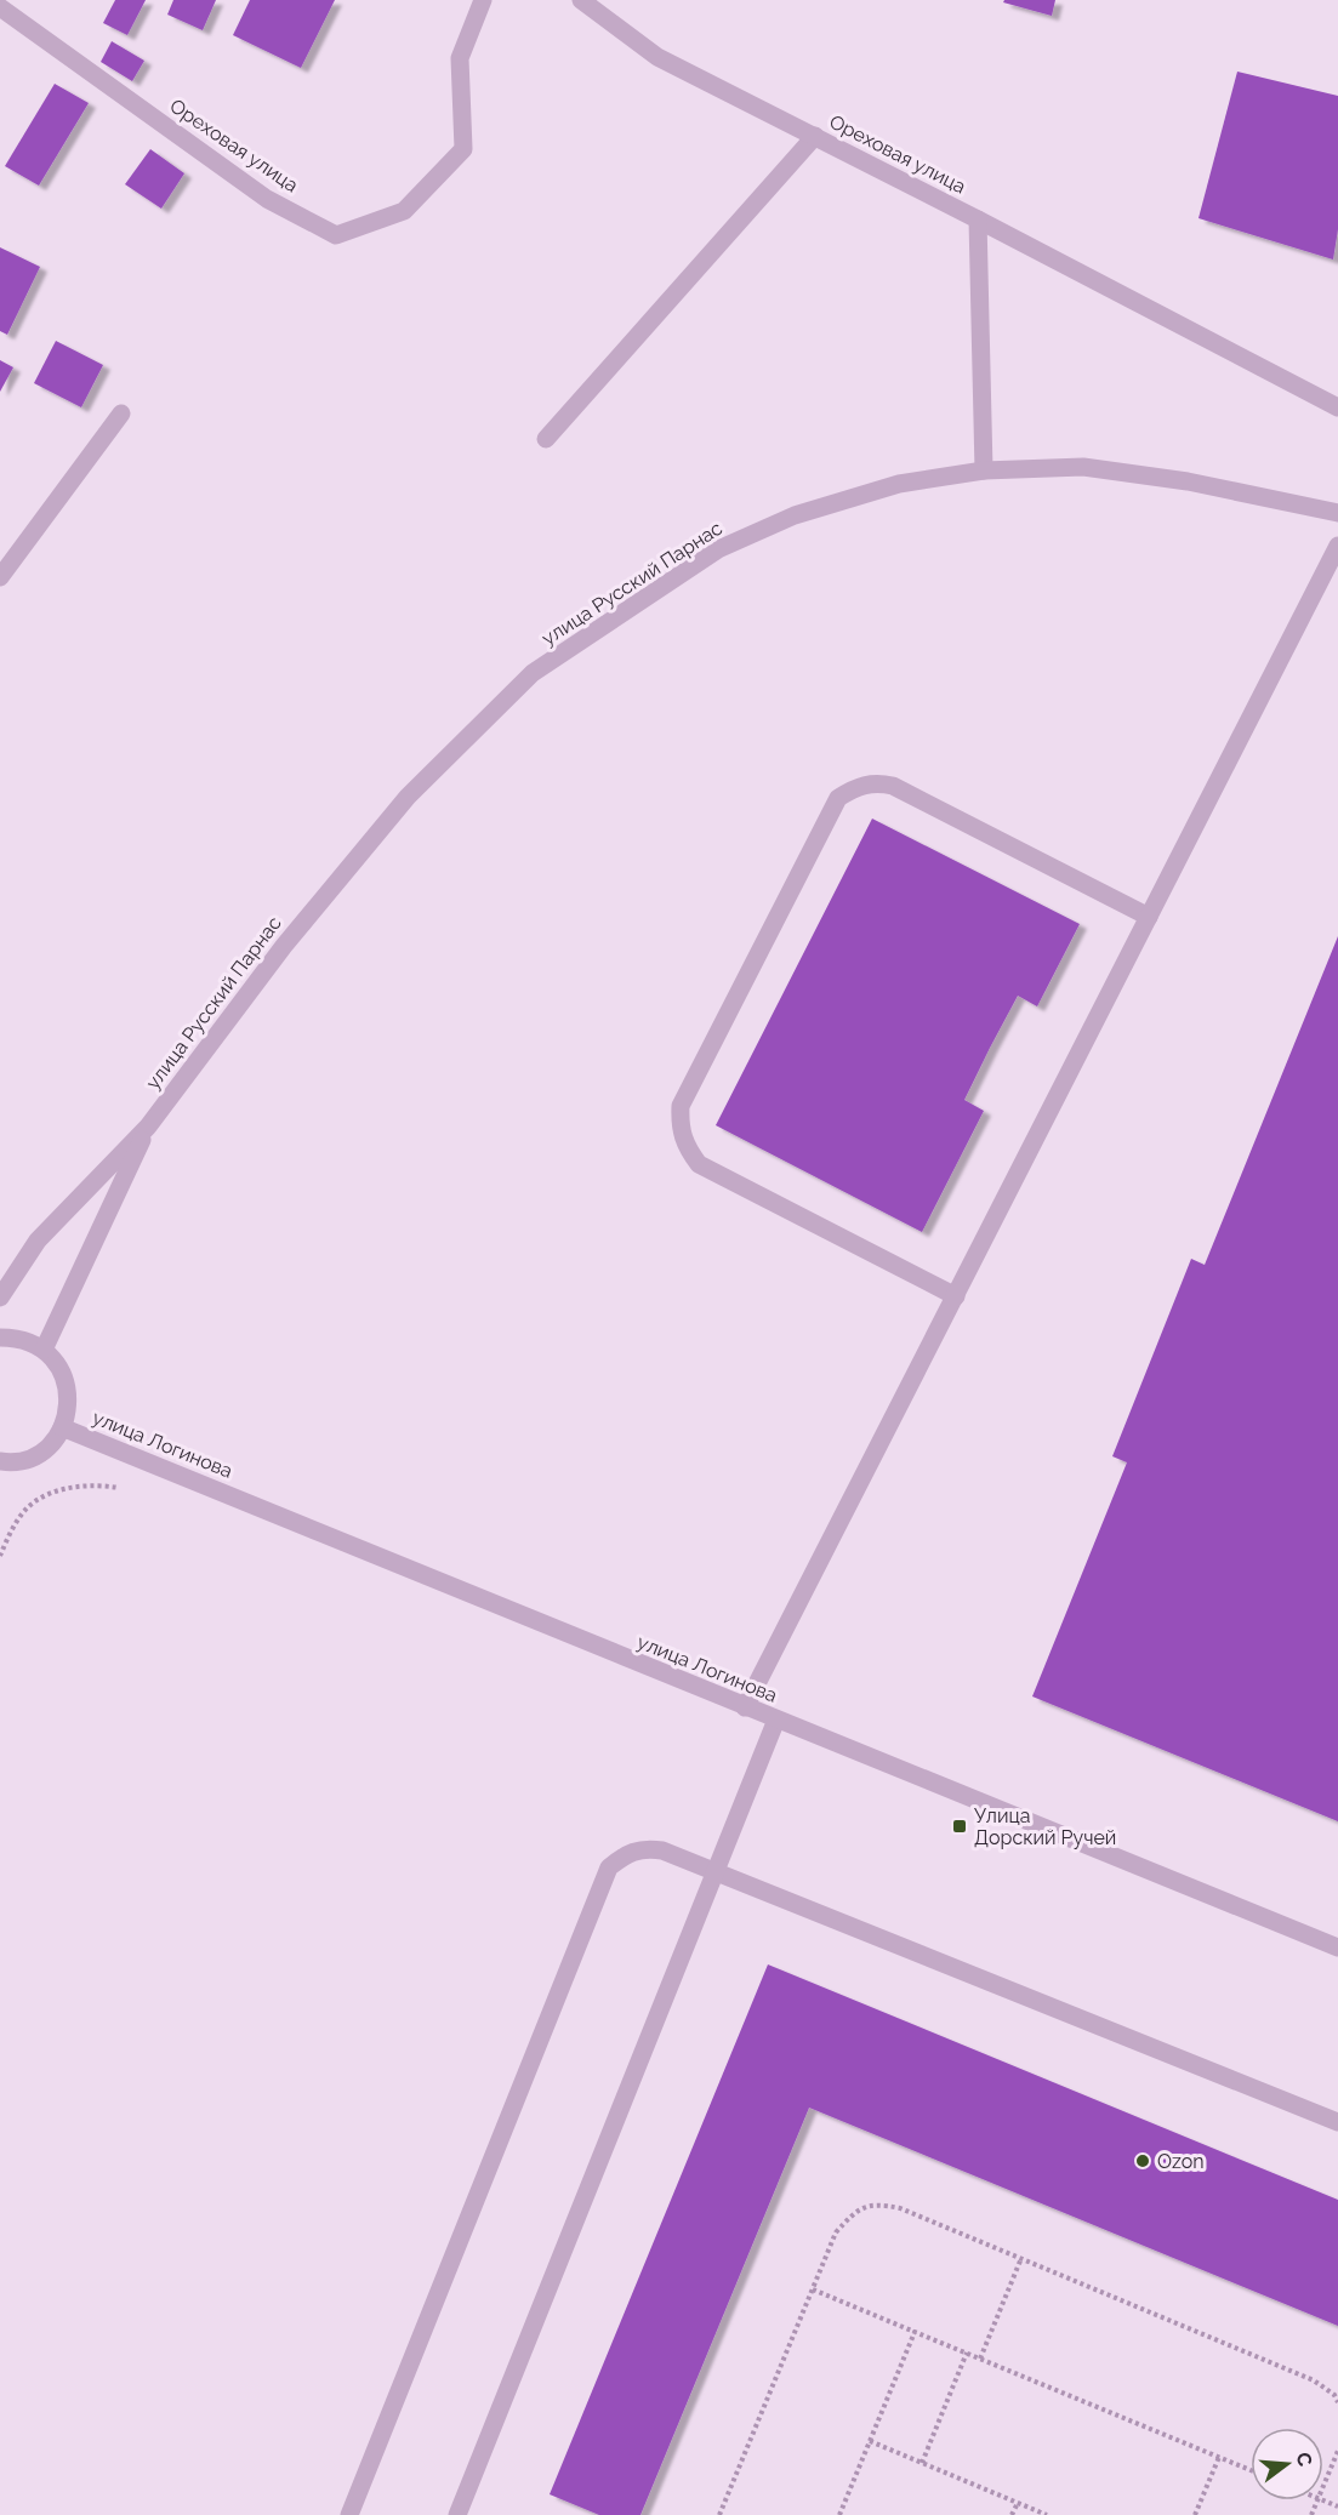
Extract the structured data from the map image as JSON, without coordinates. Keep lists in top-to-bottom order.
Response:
{
  "streets": {
    "street": ["Ореховая улица", "улица Русский Парнас", "улица Логинова"]
  },
  "crossings": [
    ["Ореховая улица", "улица Русский Парнас"]
  ],
  "places": {
    "transit": ["Улица Дорский Ручей"],
    "other": ["Ozon"]
  },
  "north": "right"
}
